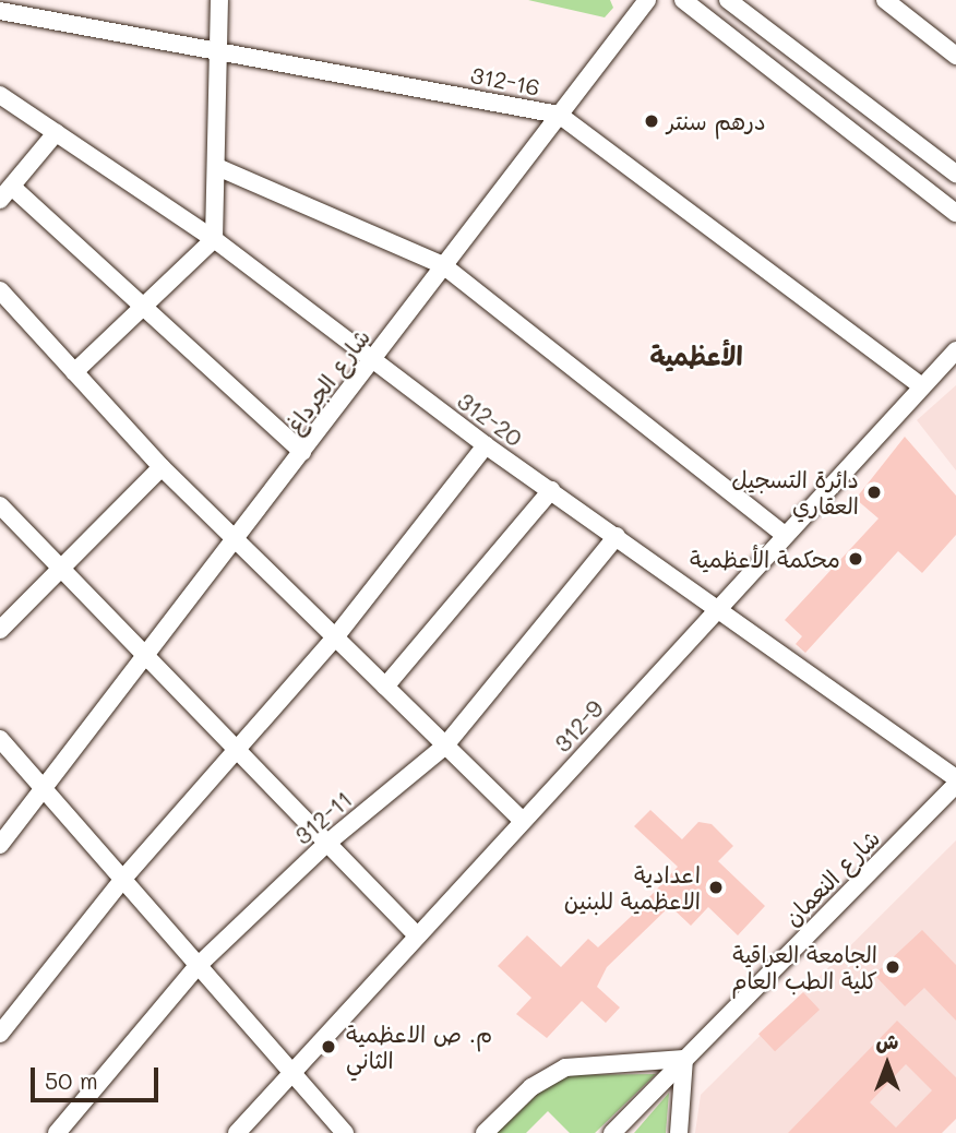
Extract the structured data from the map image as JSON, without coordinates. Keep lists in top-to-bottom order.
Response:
{
  "streets": {
    "street": [
      "312-16",
      "شارع الجرداغ",
      "312-20",
      "312-9",
      "312-11",
      "شارع النعمان"
    ]
  },
  "crossings": [
    ["312-16", "شارع الجرداغ"],
    ["312-16", "312-9"],
    ["شارع الجرداغ", "312-20"],
    ["312-20", "312-9"],
    ["312-20", "312-11"]
  ],
  "districts": ["الأعظمية"],
  "places": [
    "درهم سنتر",
    "دائرة التسجيل العقاري",
    "محكمة الأعظمية",
    "اعدادية الاعظمية للبنين",
    "الجامعة العراقية كلية الطب العام",
    "م. ص الاعظمية الثاني"
  ],
  "scale_bar": "50 m",
  "north": "top"
}
